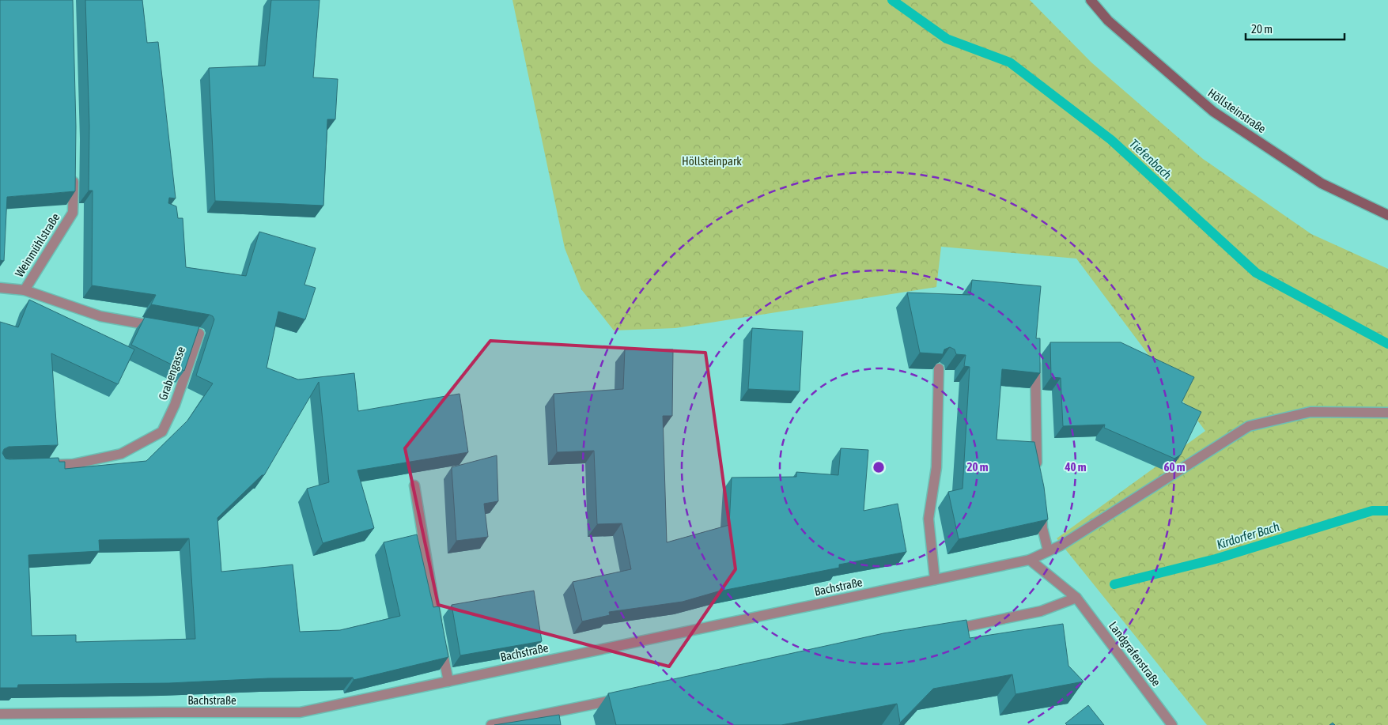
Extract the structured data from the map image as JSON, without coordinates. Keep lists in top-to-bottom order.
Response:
{
  "streets": {
    "street": [
      "Höllsteinstraße",
      "Weinmühlstraße",
      "Grabengasse",
      "Bachstraße",
      "Landgrafenstraße"
    ]
  },
  "water": ["Tiefenbach", "Kirdorfer Bach"],
  "parks": ["Höllsteinpark"],
  "scale_bar": "20 m",
  "rings": ["20 m", "40 m", "60 m"]
}
